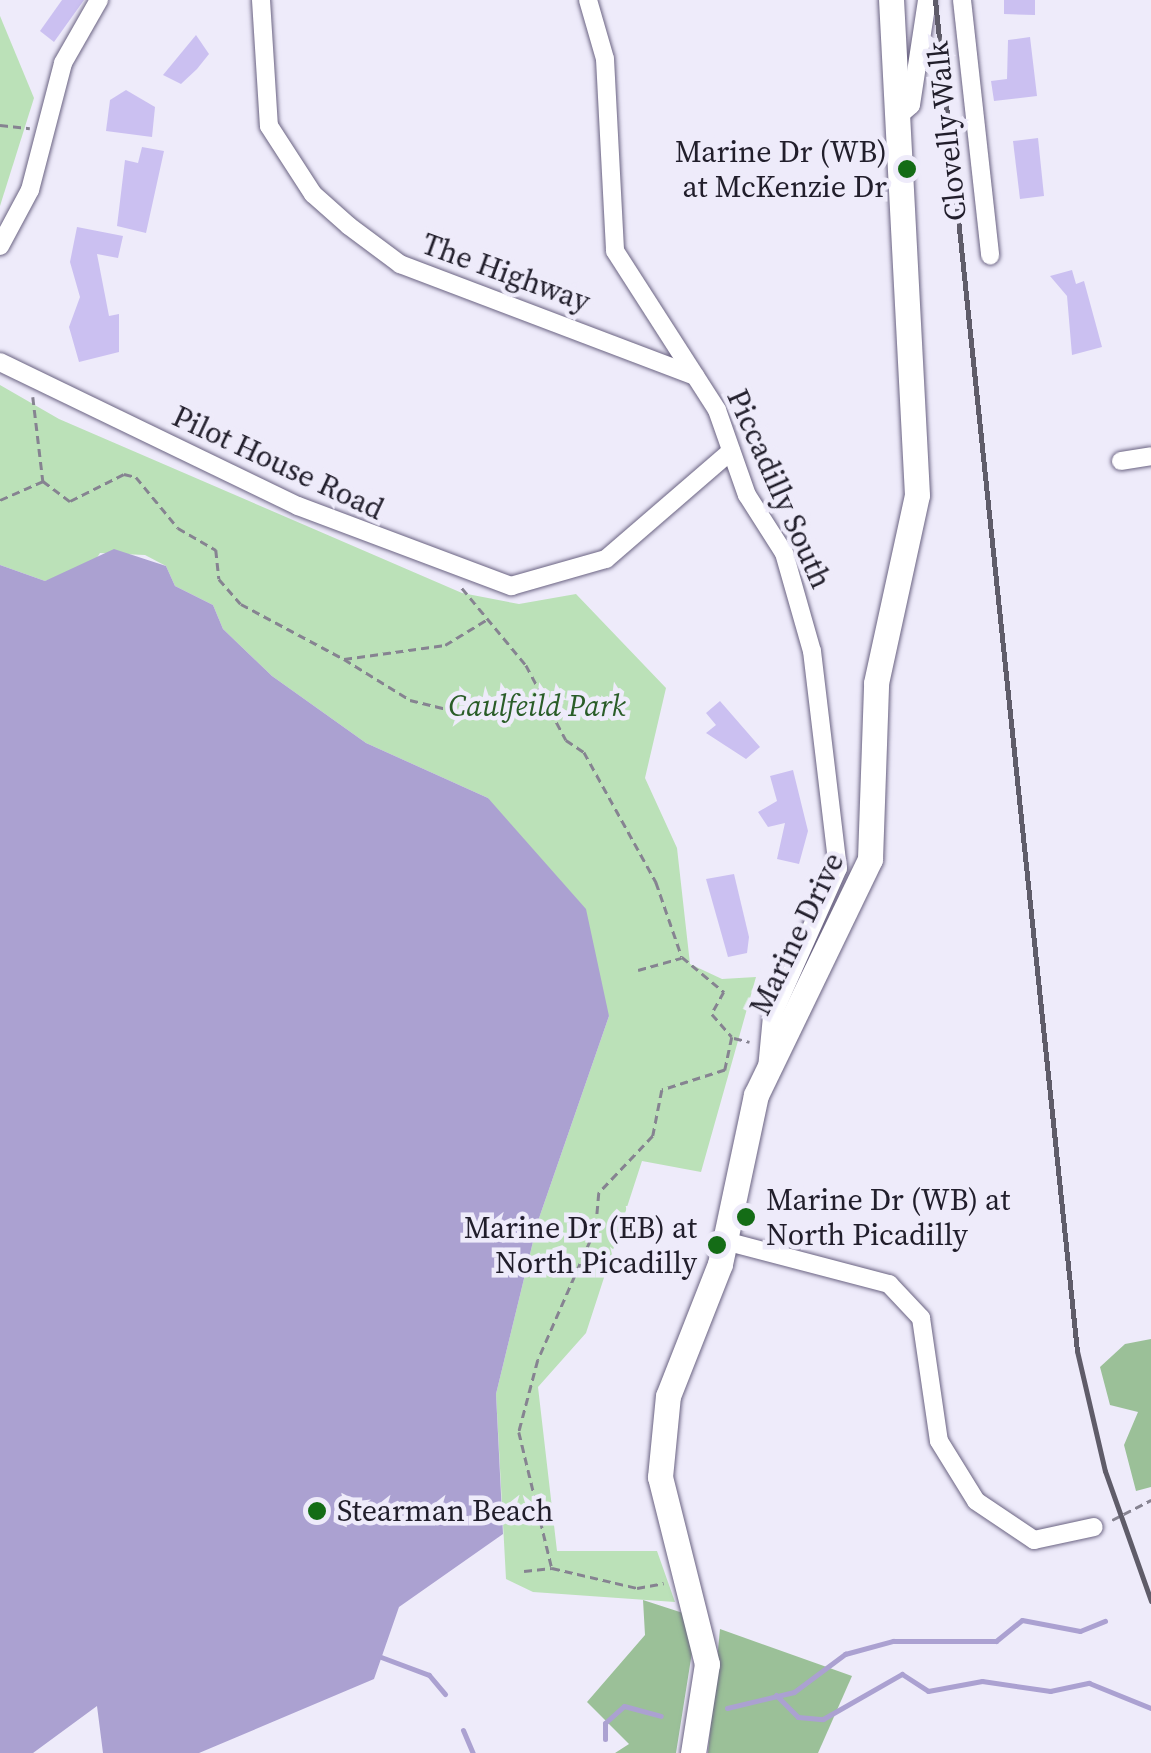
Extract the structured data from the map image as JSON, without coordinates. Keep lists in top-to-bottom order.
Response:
{
  "streets": {
    "main road": ["Marine Drive"],
    "street": [
      "Clovelly Walk",
      "The Highway",
      "Pilot House Road",
      "Piccadilly South"
    ]
  },
  "crossings": [
    ["The Highway", "Piccadilly South"],
    ["Pilot House Road", "Piccadilly South"],
    ["Piccadilly South", "Marine Drive"]
  ],
  "parks": ["Caulfeild Park"],
  "places": [
    "Marine Dr (WB) at McKenzie Dr",
    "Marine Dr (WB) at North Picadilly",
    "Marine Dr (EB) at North Picadilly",
    "Stearman Beach"
  ]
}
